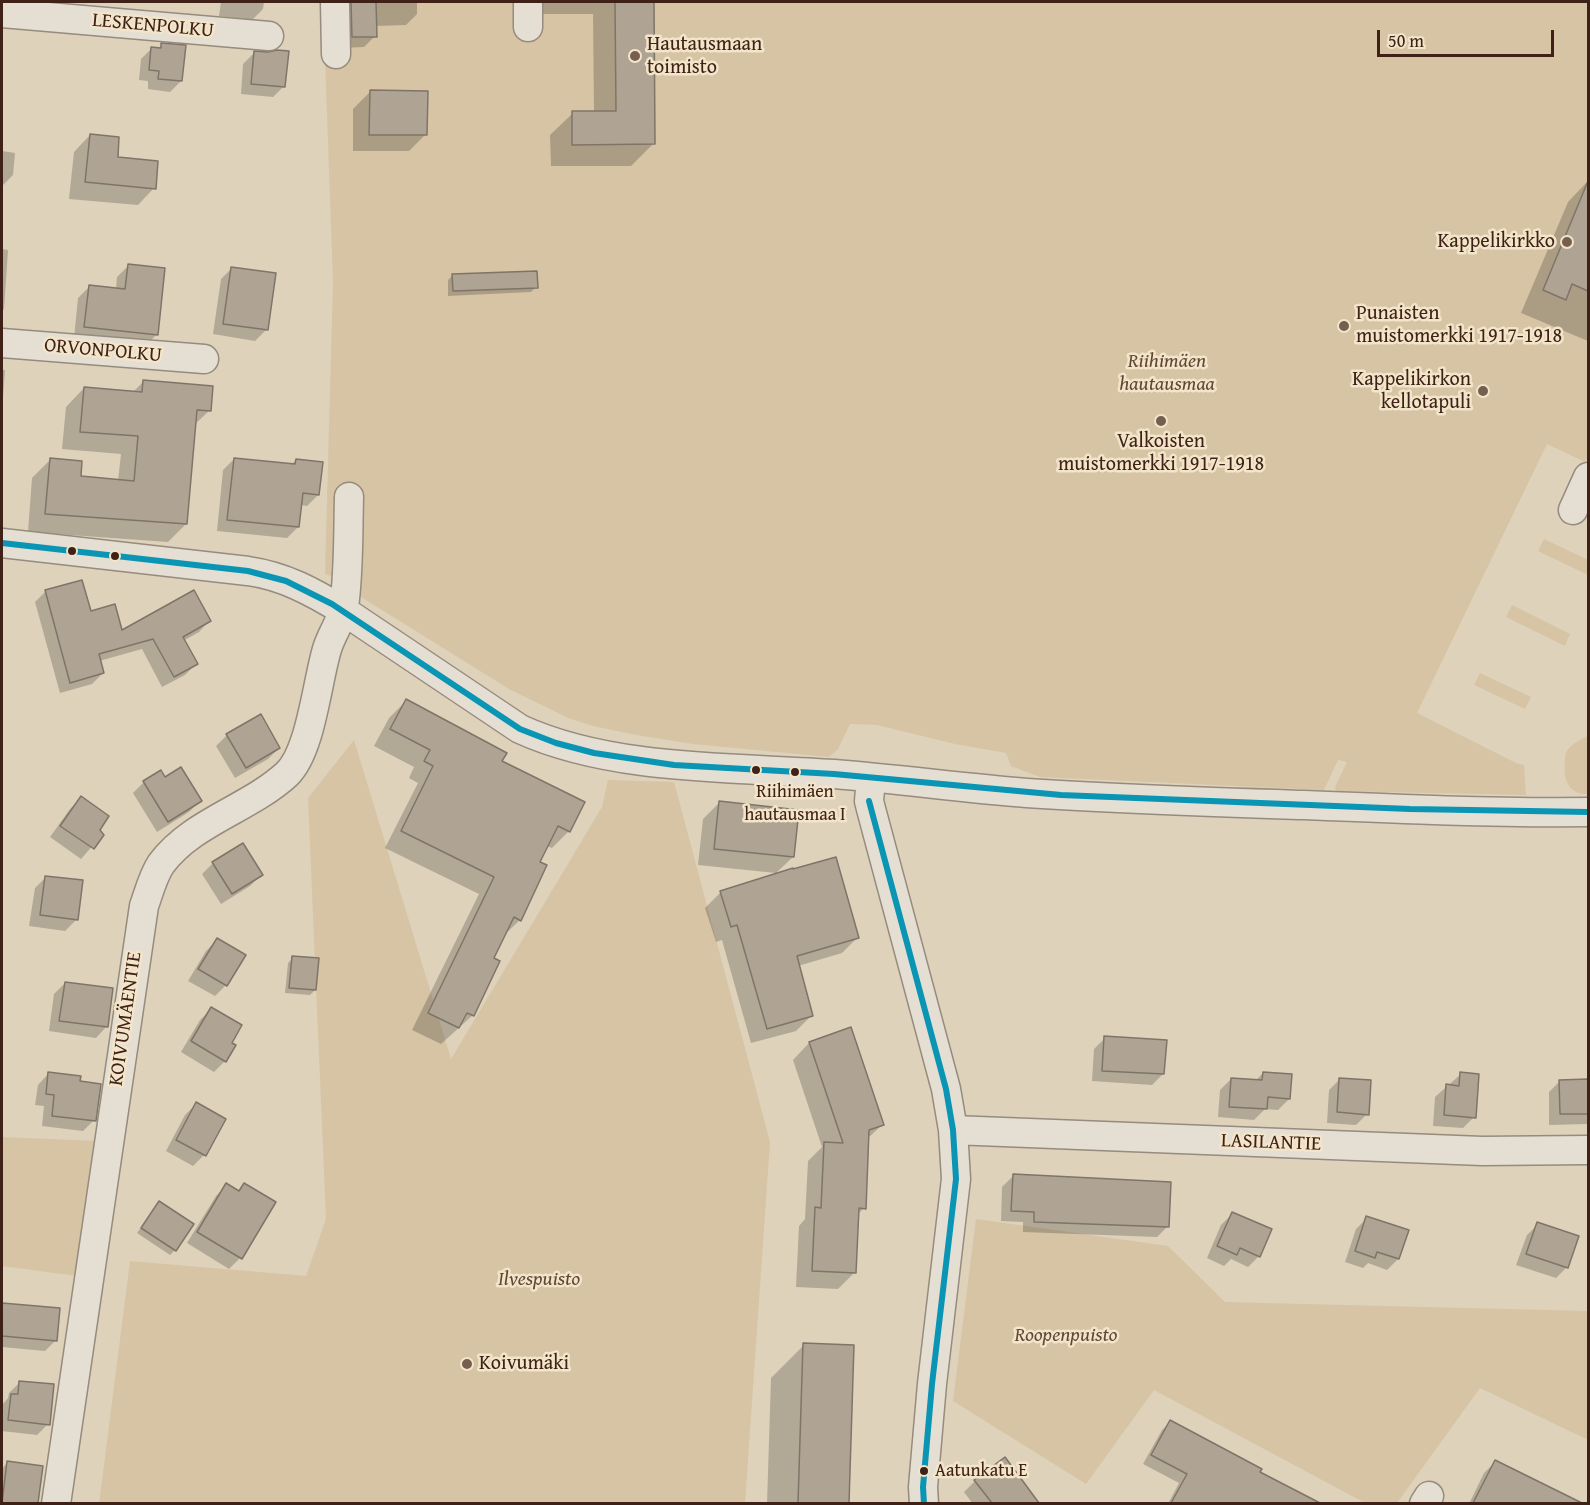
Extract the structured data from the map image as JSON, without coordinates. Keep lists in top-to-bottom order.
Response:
{
  "streets": {
    "street": [
      "LESKENPOLKU",
      "ORVONPOLKU",
      "KOIVUMÄENTIE",
      "LASILANTIE"
    ]
  },
  "parks": ["Riihimäen hautausmaa", "Ilvespuisto", "Roopenpuisto"],
  "places": [
    "Hautausmaan toimisto",
    "Kappelikirkko",
    "Punaisten muistomerkki 1917-1918",
    "Kappelikirkon kellotapuli",
    "Valkoisten muistomerkki 1917-1918",
    "Riihimäen hautausmaa I",
    "Koivumäki",
    "Aatunkatu E"
  ],
  "scale_bar": "50 m"
}
